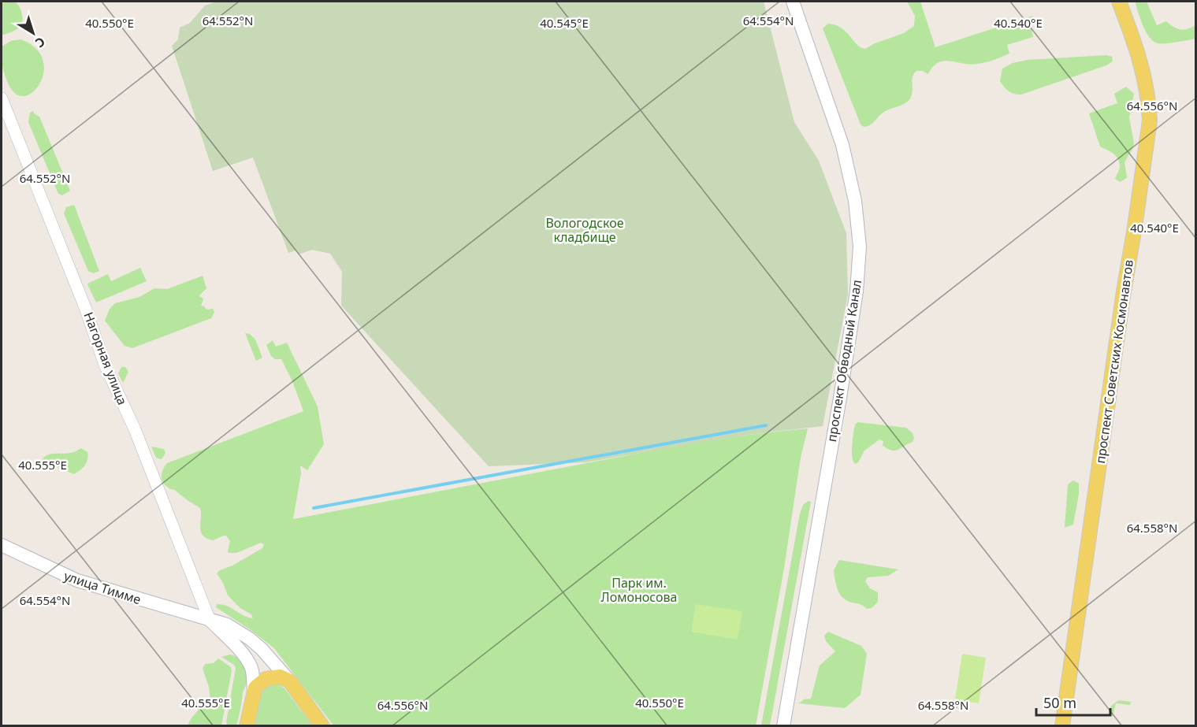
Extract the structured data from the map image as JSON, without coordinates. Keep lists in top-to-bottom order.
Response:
{
  "streets": {
    "main road": ["проспект Обводный Канал", "проспект Советских Космонавтов", "улица Тимме"],
    "street": ["Нагорная улица"]
  },
  "crossings": [
    ["Нагорная улица", "улица Тимме"]
  ],
  "parks": ["Вологодское кладбище", "Парк им. Ломоносова"],
  "scale_bar": "50 m",
  "north": "bottom right",
  "coordinates": [
    "64.552°N",
    "64.554°N",
    "40.550°E",
    "40.545°E",
    "40.540°E",
    "64.556°N",
    "40.555°E",
    "64.558°N"
  ]
}
